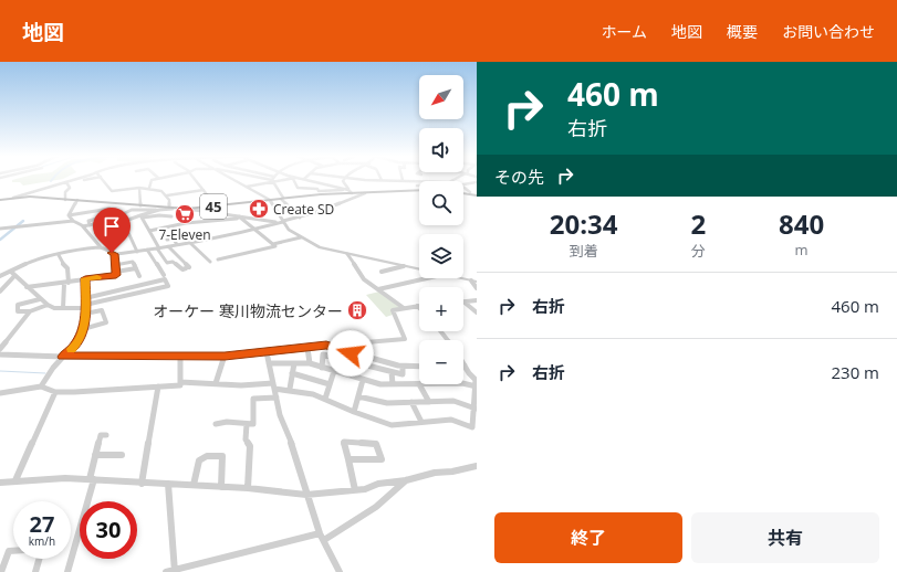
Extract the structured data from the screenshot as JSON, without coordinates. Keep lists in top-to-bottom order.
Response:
{
  "streets": {
    "main road": ["45"]
  },
  "places": {
    "pharmacy": ["Create SD"],
    "supermarket": ["7-Eleven"],
    "building": ["オーケー 寒川物流センター"]
  },
  "north": "bottom left",
  "page": {
    "header": "地図",
    "nav": [
      "ホーム",
      "地図",
      "概要",
      "お問い合わせ"
    ],
    "turn": ["460 m", "右折"],
    "map_buttons": ["+", "−"],
    "then": "その先",
    "eta": [
      "20:34",
      "到着",
      "2",
      "分",
      "840",
      "m"
    ],
    "list": [
      {
        "name": "右折",
        "value": "460 m"
      },
      {
        "name": "右折",
        "value": "230 m"
      }
    ],
    "speed": "27 km/h",
    "limit": "30",
    "buttons": ["終了", "共有"]
  }
}
